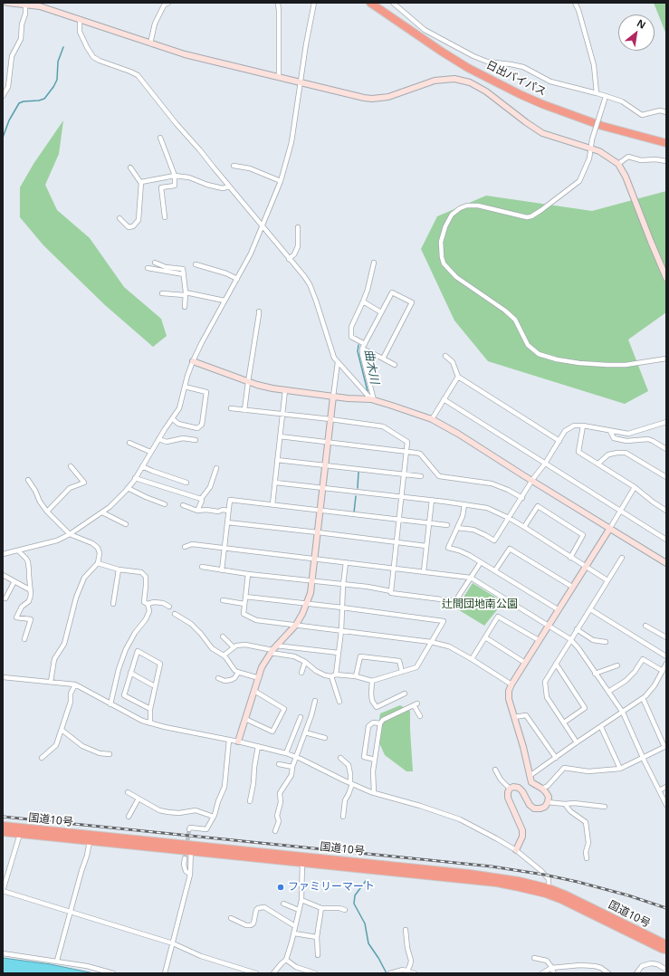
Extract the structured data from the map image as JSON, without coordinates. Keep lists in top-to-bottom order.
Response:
{
  "streets": {
    "highway": ["日出バイパス", "国道10号"]
  },
  "water": ["曲木川"],
  "parks": ["辻間団地南公園"],
  "places": ["ファミリーマート"],
  "north": "top right"
}
